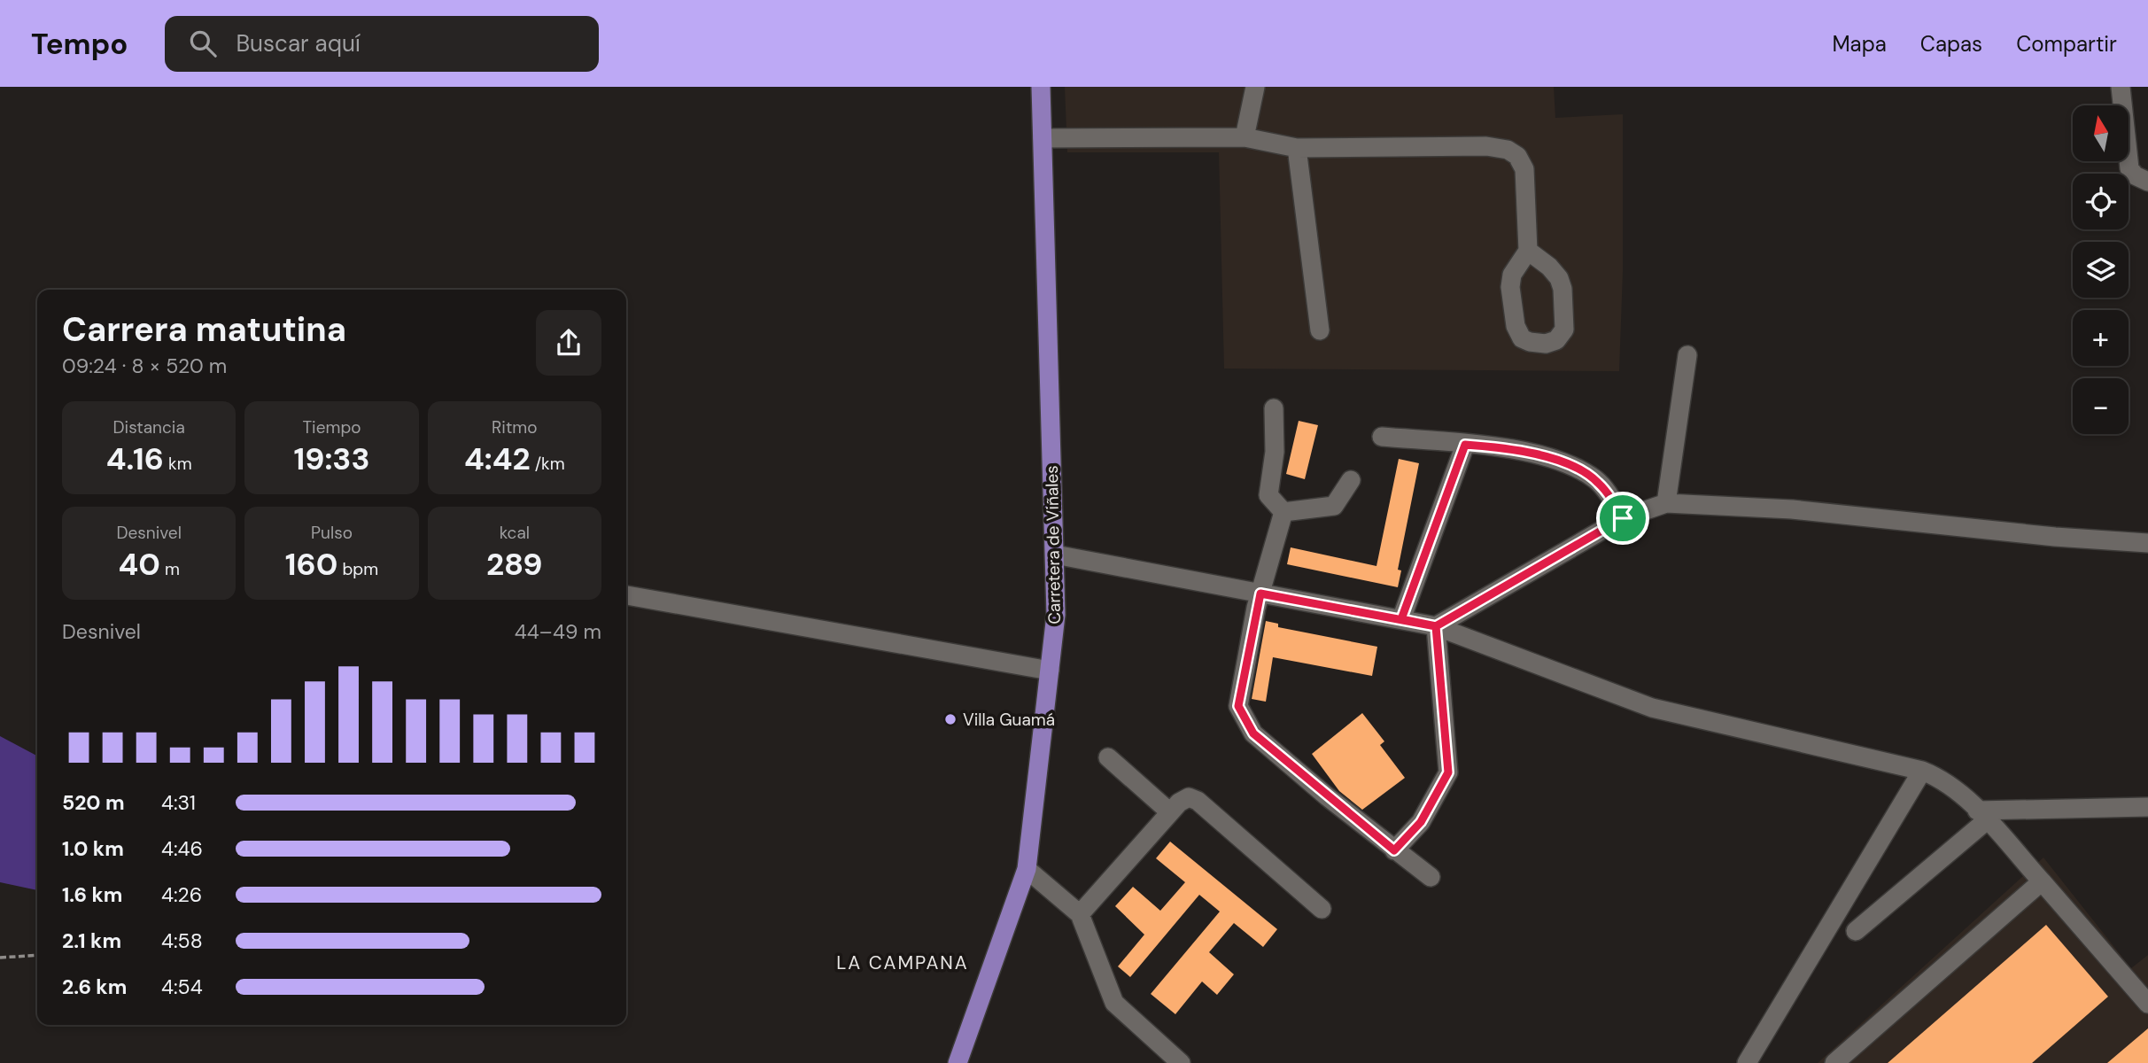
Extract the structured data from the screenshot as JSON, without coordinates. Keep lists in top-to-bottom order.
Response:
{
  "streets": {
    "main road": ["Carretera de Viñales"]
  },
  "districts": ["LA CAMPANA"],
  "places": ["Villa Guamá"],
  "north": "top",
  "page": {
    "header": "Tempo",
    "search": "Buscar aquí",
    "nav": ["Mapa", "Capas", "Compartir"],
    "map_buttons": ["+", "−"],
    "heading": ["Carrera matutina", "09:24 · 8 × 520 m"],
    "stats": [
      ["Distancia", "4.16 km"],
      ["Tiempo", "19:33"],
      ["Ritmo", "4:42 /km"],
      ["Desnivel", "40 m"],
      ["Pulso", "160 bpm"],
      ["kcal", "289"]
    ],
    "chart": ["Desnivel", "44–49 m"],
    "list": [
      {
        "name": "520 m",
        "note": "4:31"
      },
      {
        "name": "1.0 km",
        "note": "4:46"
      },
      {
        "name": "1.6 km",
        "note": "4:26"
      },
      {
        "name": "2.1 km",
        "note": "4:58"
      },
      {
        "name": "2.6 km",
        "note": "4:54"
      }
    ]
  }
}
